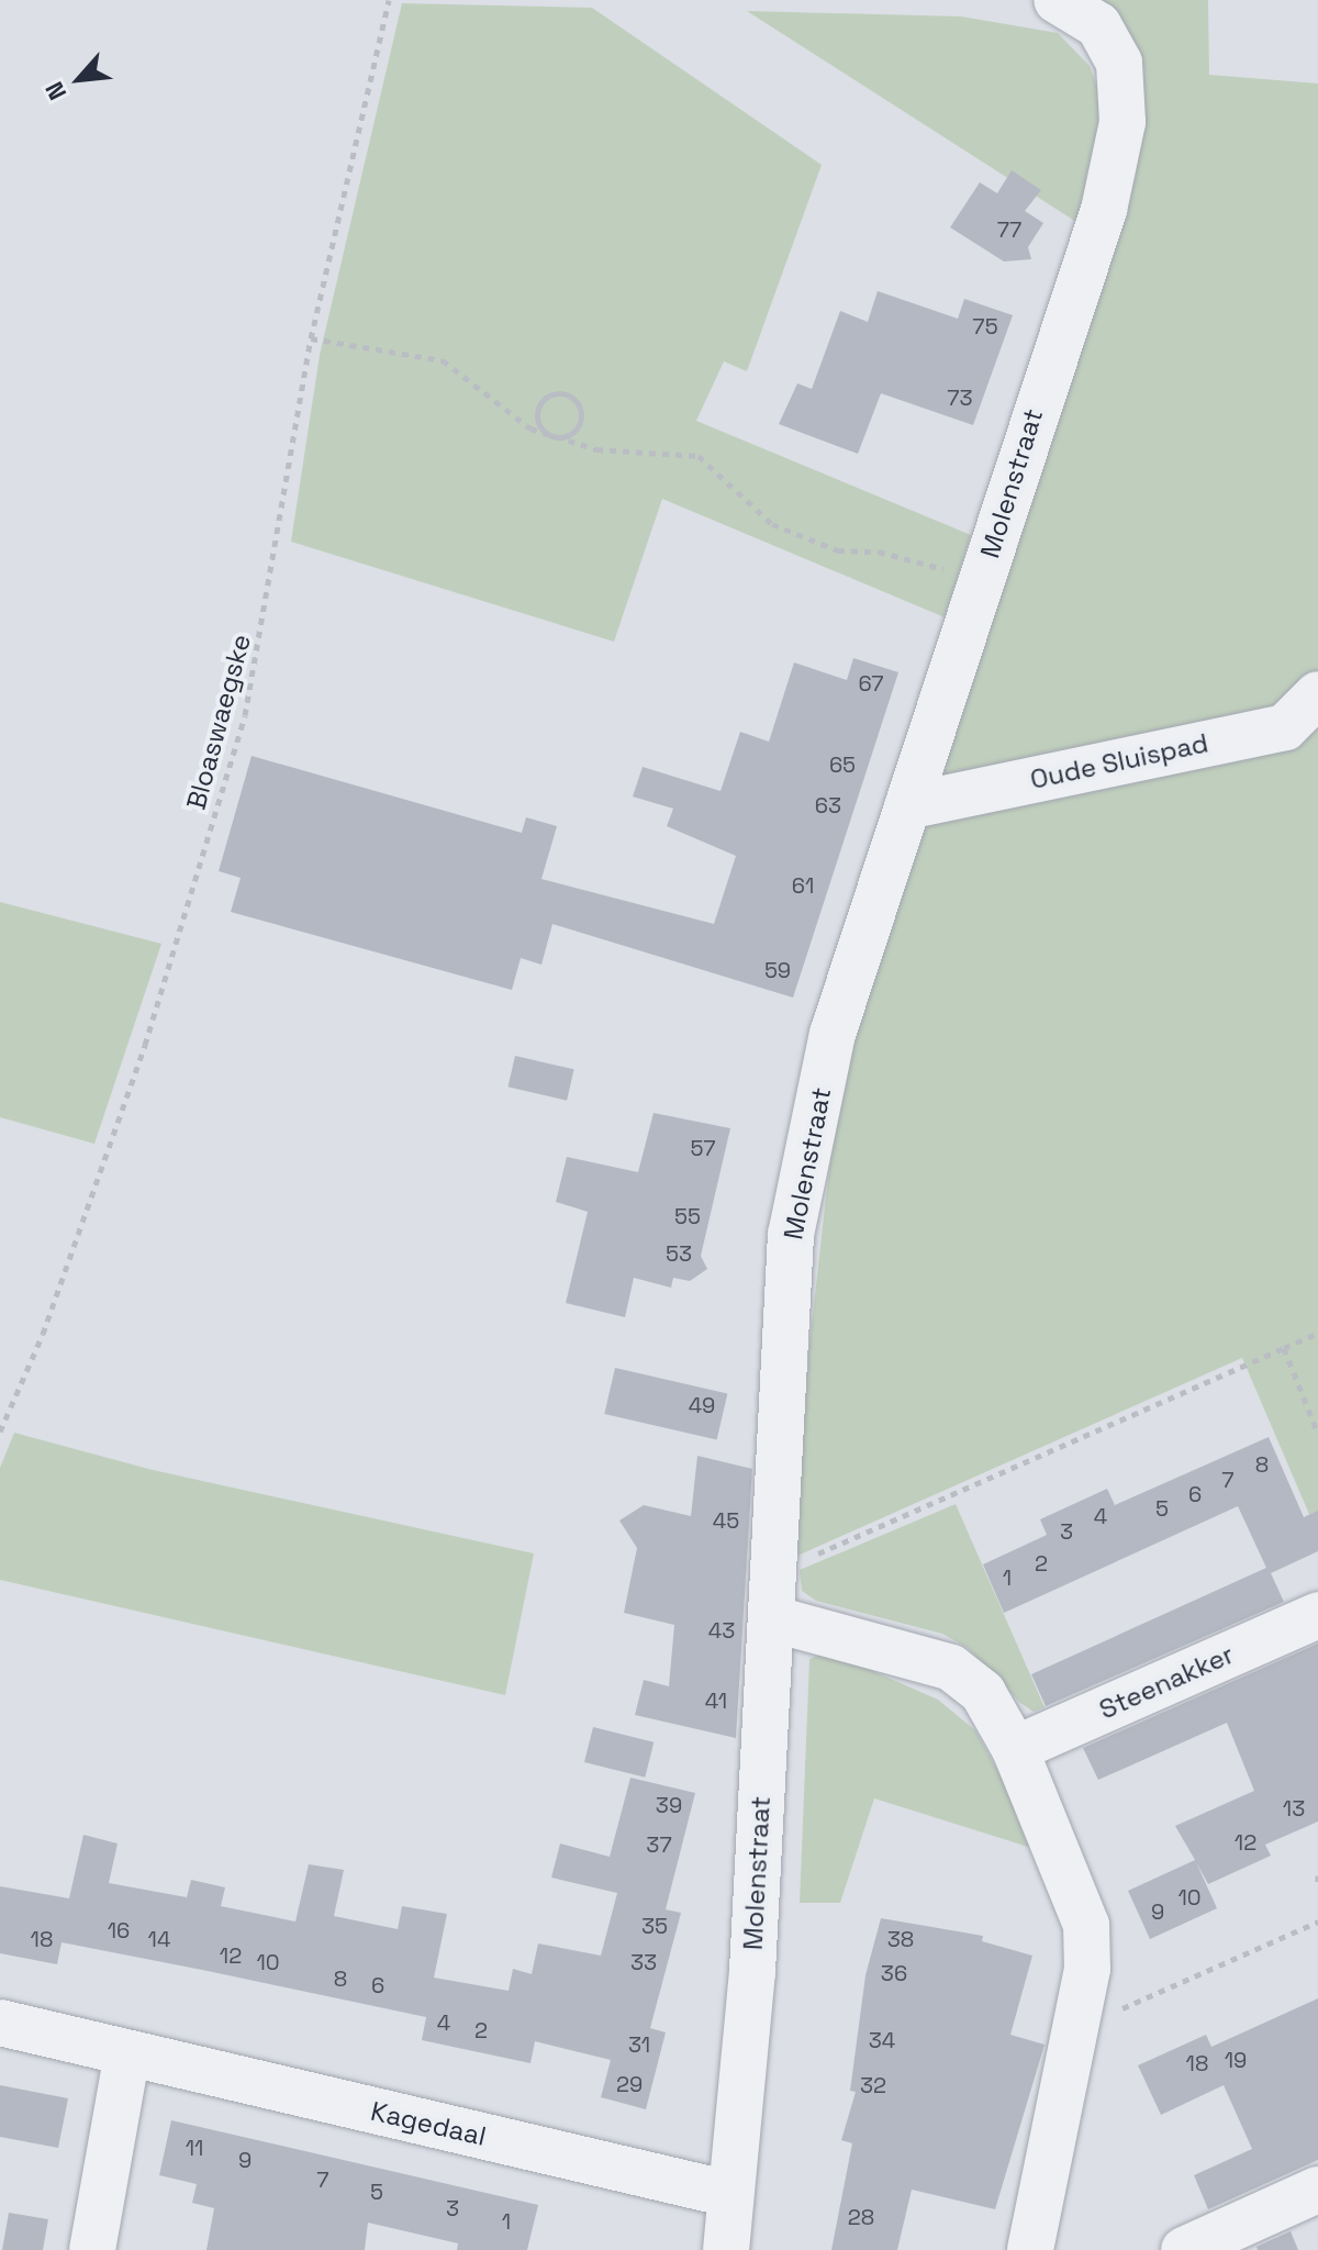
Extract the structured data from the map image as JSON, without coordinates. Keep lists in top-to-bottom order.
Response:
{
  "streets": {
    "street": [
      "Molenstraat",
      "Oude Sluispad",
      "Steenakker",
      "Kagedaal"
    ],
    "path": ["Bloaswaegske"]
  },
  "crossings": [
    ["Molenstraat", "Oude Sluispad"],
    ["Molenstraat", "Kagedaal"]
  ],
  "house_numbers": [
    "77",
    "75",
    "73",
    "67",
    "65",
    "63",
    "61",
    "59",
    "57",
    "55",
    "53",
    "49",
    "8",
    "7",
    "6",
    "5",
    "4",
    "45",
    "3",
    "2",
    "1",
    "43",
    "41",
    "39",
    "13",
    "12",
    "37",
    "10",
    "9",
    "35",
    "16",
    "18",
    "14",
    "38",
    "12",
    "10",
    "33",
    "36",
    "8",
    "6",
    "4",
    "2",
    "34",
    "31",
    "19",
    "18",
    "29",
    "32",
    "11",
    "9",
    "7",
    "5",
    "3",
    "28",
    "1"
  ],
  "north": "bottom left"
}
